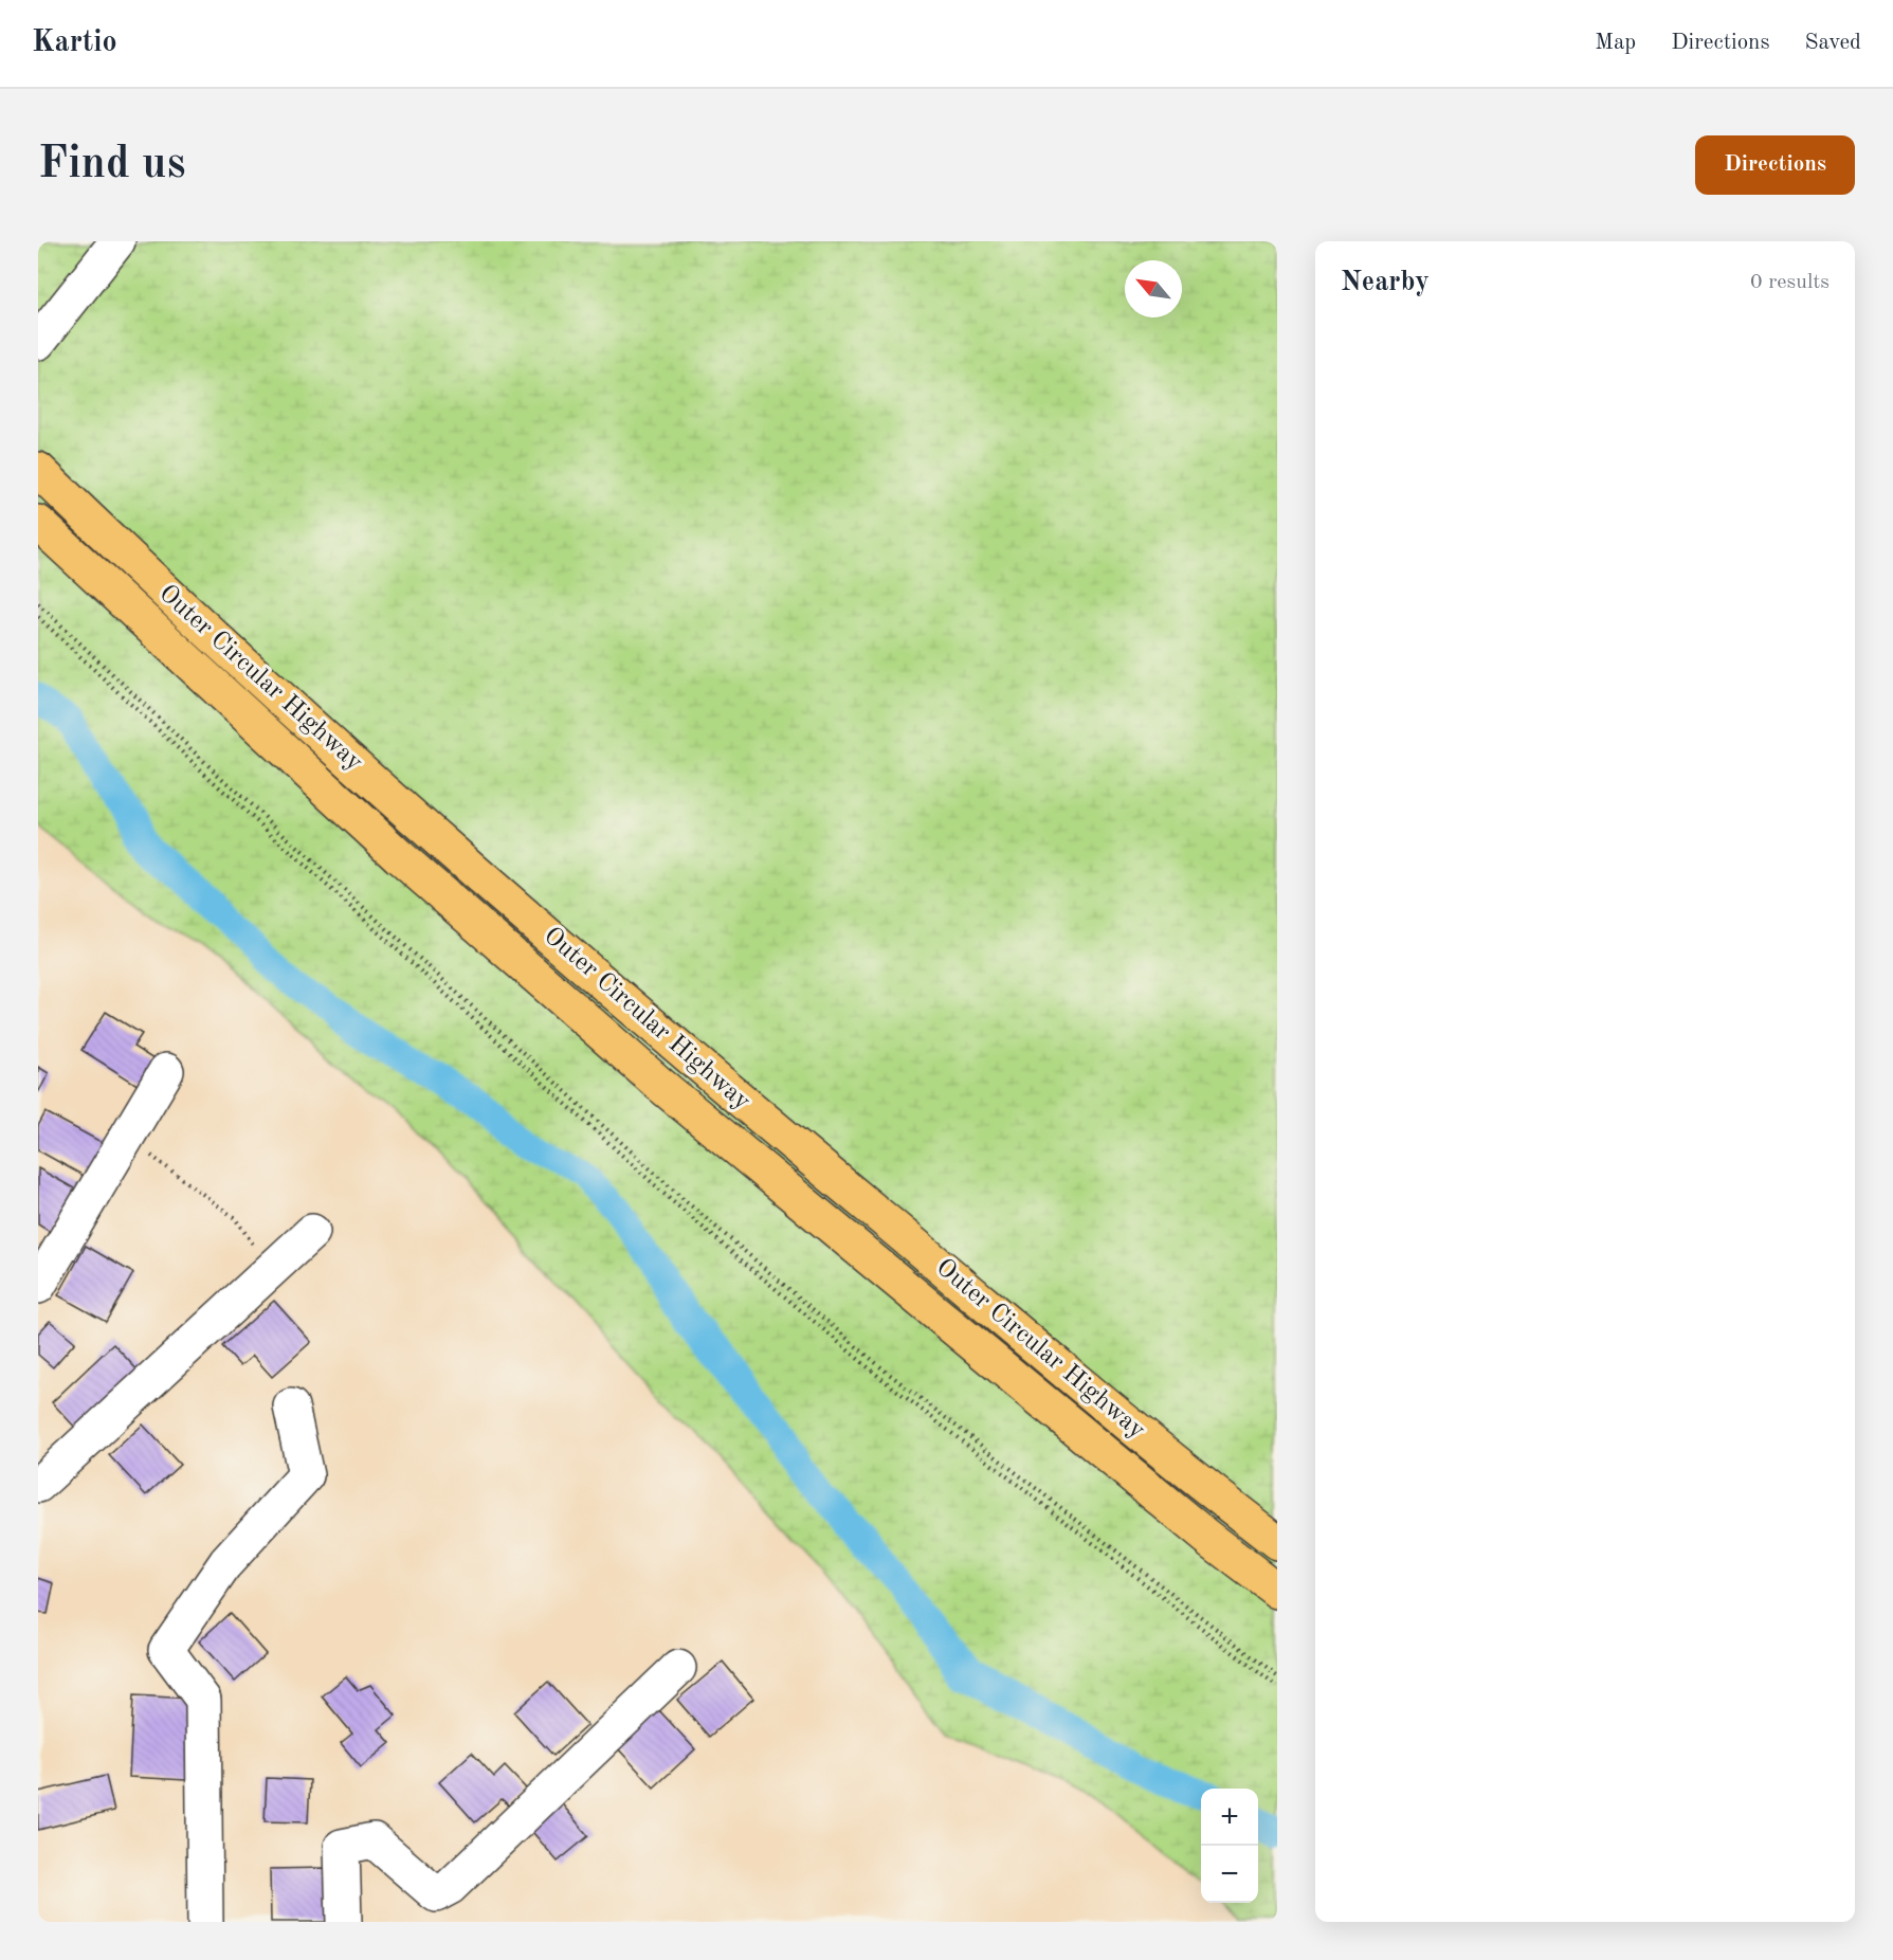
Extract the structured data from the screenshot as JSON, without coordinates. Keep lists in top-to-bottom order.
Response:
{
  "streets": {
    "highway": ["Outer Circular Highway"]
  },
  "north": "top left",
  "page": {
    "header": "Kartio",
    "nav": ["Map", "Directions", "Saved"],
    "buttons": "Directions",
    "title": "Find us",
    "heading": ["Nearby", "0 results"],
    "map_buttons": ["+", "−"]
  }
}
